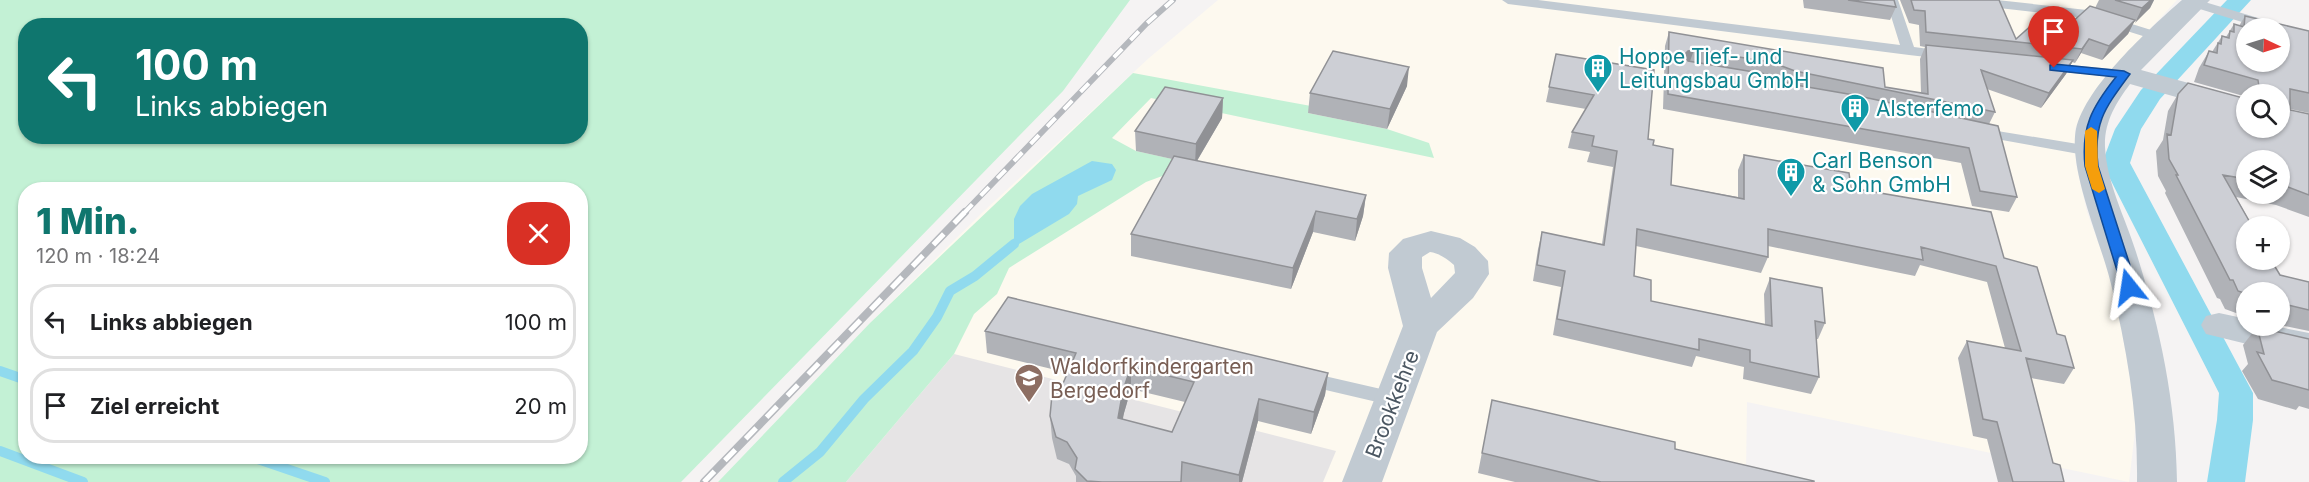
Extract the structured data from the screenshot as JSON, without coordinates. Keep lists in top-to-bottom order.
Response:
{
  "streets": {
    "street": ["Brookkehre"]
  },
  "places": {
    "building": ["Hoppe Tief- und Leitungsbau GmbH", "Alsterfemo", "Carl Benson & Sohn GmbH"],
    "school or university": ["Waldorfkindergarten Bergedorf"]
  },
  "north": "right",
  "page": {
    "map_buttons": ["+", "−"],
    "turn": ["100 m", "Links abbiegen"],
    "heading": ["1 Min.", "120 m · 18:24"],
    "list": [
      {
        "name": "Links abbiegen",
        "value": "100 m"
      },
      {
        "name": "Ziel erreicht",
        "value": "20 m"
      }
    ]
  }
}
